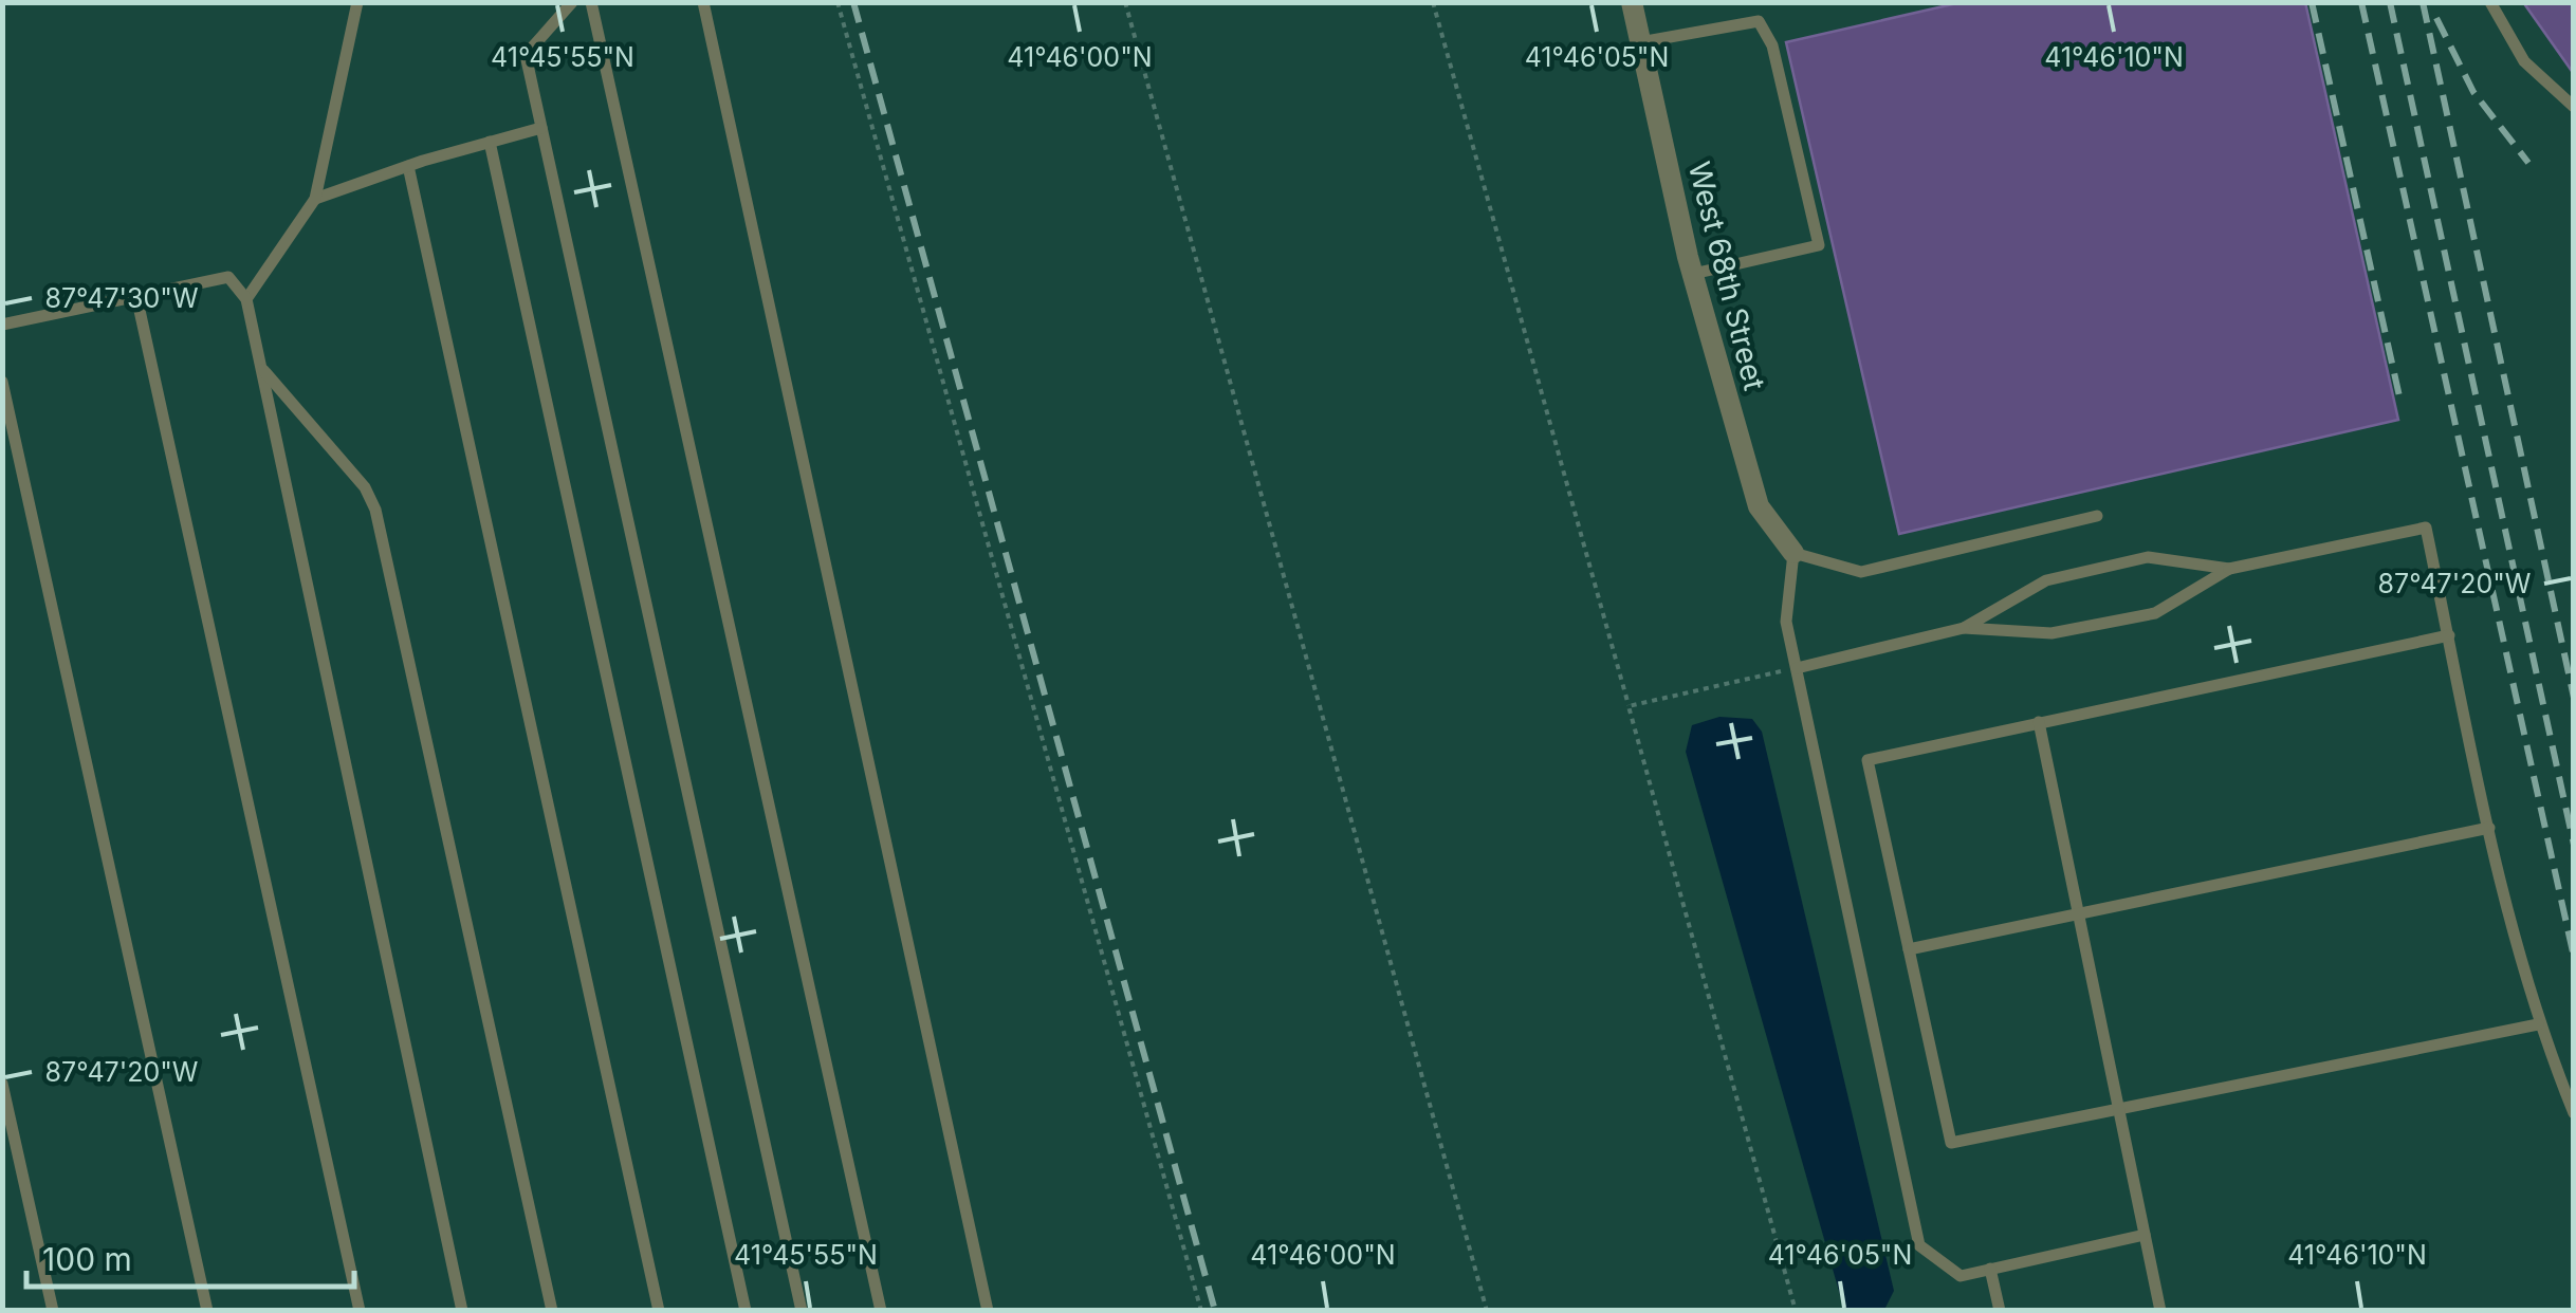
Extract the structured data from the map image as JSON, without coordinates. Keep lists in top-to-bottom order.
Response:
{
  "streets": {
    "street": ["West 68th Street"]
  },
  "scale_bar": "100 m",
  "coordinates": [
    "41°45'55\"N",
    "41°46'00\"N",
    "41°46'05\"N",
    "41°46'10\"N",
    "87°47'30\"W",
    "87°47'20\"W"
  ]
}
